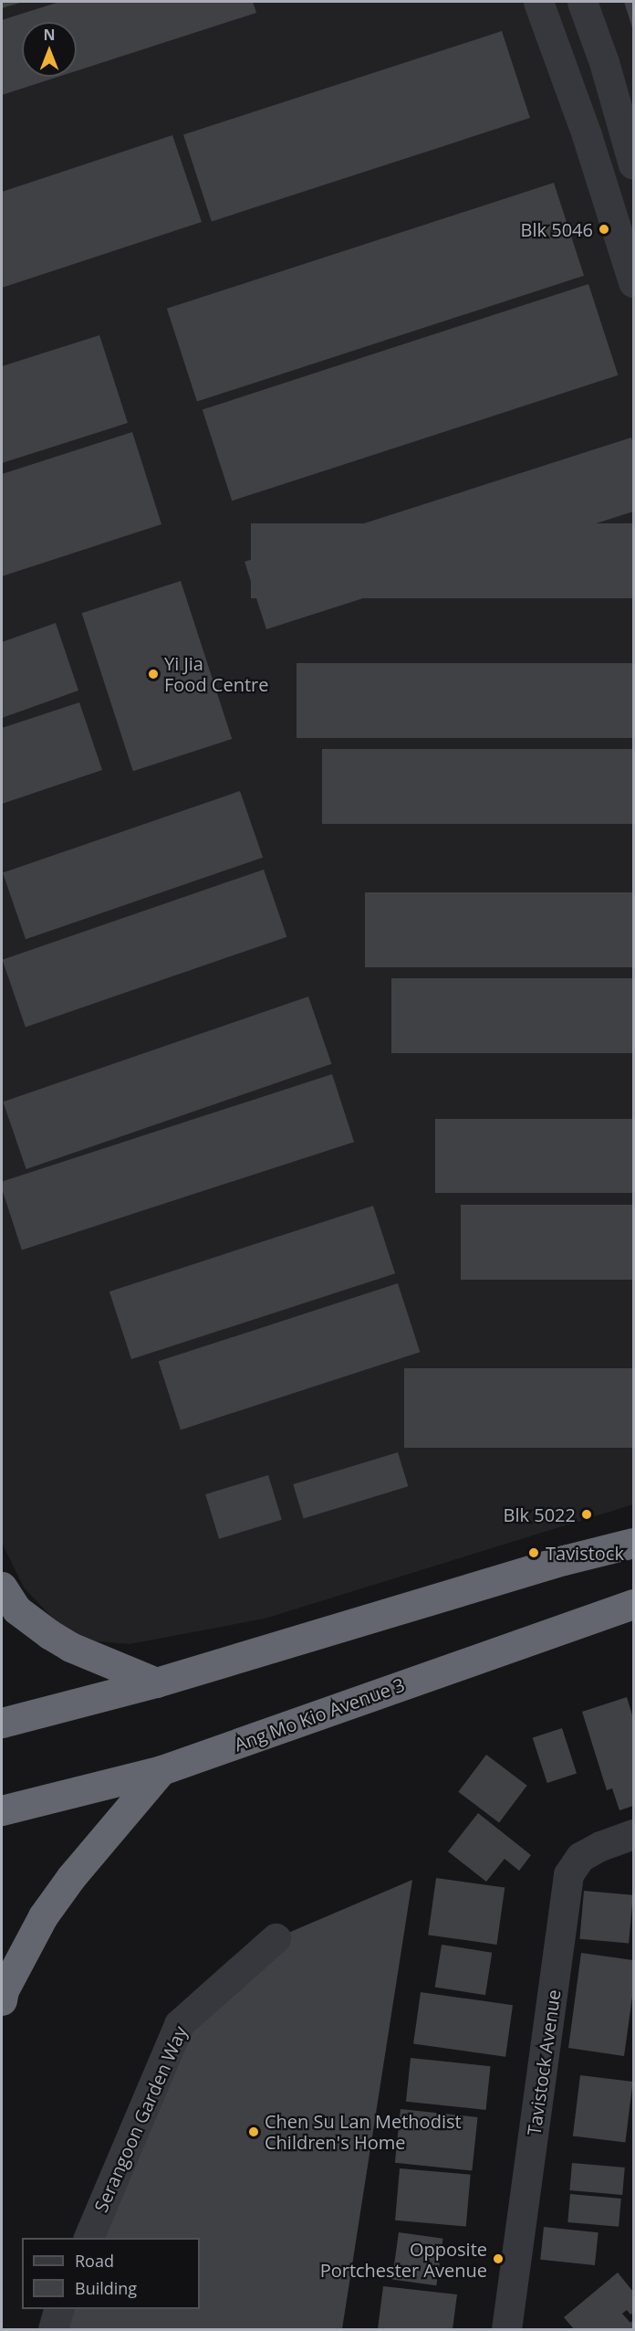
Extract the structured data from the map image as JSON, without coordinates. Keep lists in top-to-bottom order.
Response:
{
  "streets": {
    "highway": ["Ang Mo Kio Avenue 3"],
    "street": ["Tavistock Avenue", "Serangoon Garden Way"]
  },
  "places": [
    "Blk 5046",
    "Yi Jia Food Centre",
    "Blk 5022",
    "Tavistock",
    "Chen Su Lan Methodist Children's Home",
    "Opposite Portchester Avenue"
  ],
  "legend": ["Road", "Building"],
  "north": "top"
}
